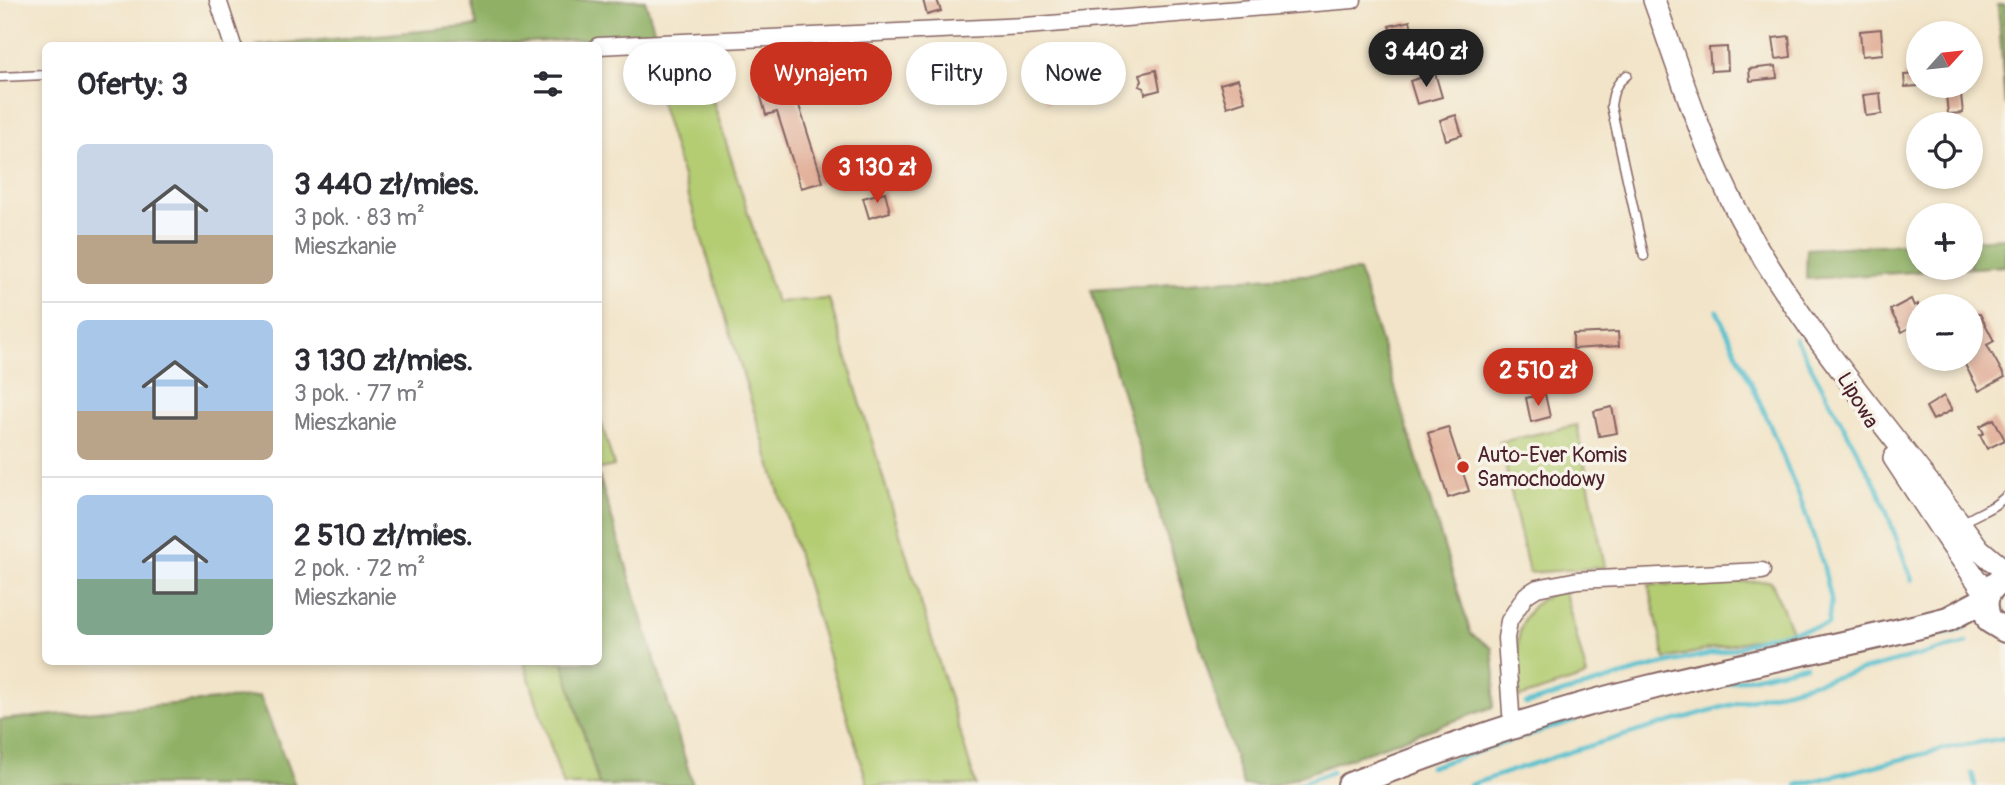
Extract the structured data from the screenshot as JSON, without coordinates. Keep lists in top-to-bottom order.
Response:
{
  "streets": {
    "main road": ["Lipowa"]
  },
  "places": ["Auto-Ever Komis Samochodowy"],
  "north": "top right",
  "page": {
    "map_buttons": ["+", "−"],
    "price": ["3 440 zł", "3 130 zł", "2 510 zł"],
    "chip": [
      "Kupno",
      "Wynajem",
      "Filtry",
      "Nowe"
    ],
    "heading": "Oferty: 3",
    "list": [
      {
        "name": "3 440 zł/mies.",
        "note": "3 pok. · 83 m² · Mieszkanie"
      },
      {
        "name": "3 130 zł/mies.",
        "note": "3 pok. · 77 m² · Mieszkanie"
      },
      {
        "name": "2 510 zł/mies.",
        "note": "2 pok. · 72 m² · Mieszkanie"
      }
    ]
  }
}
